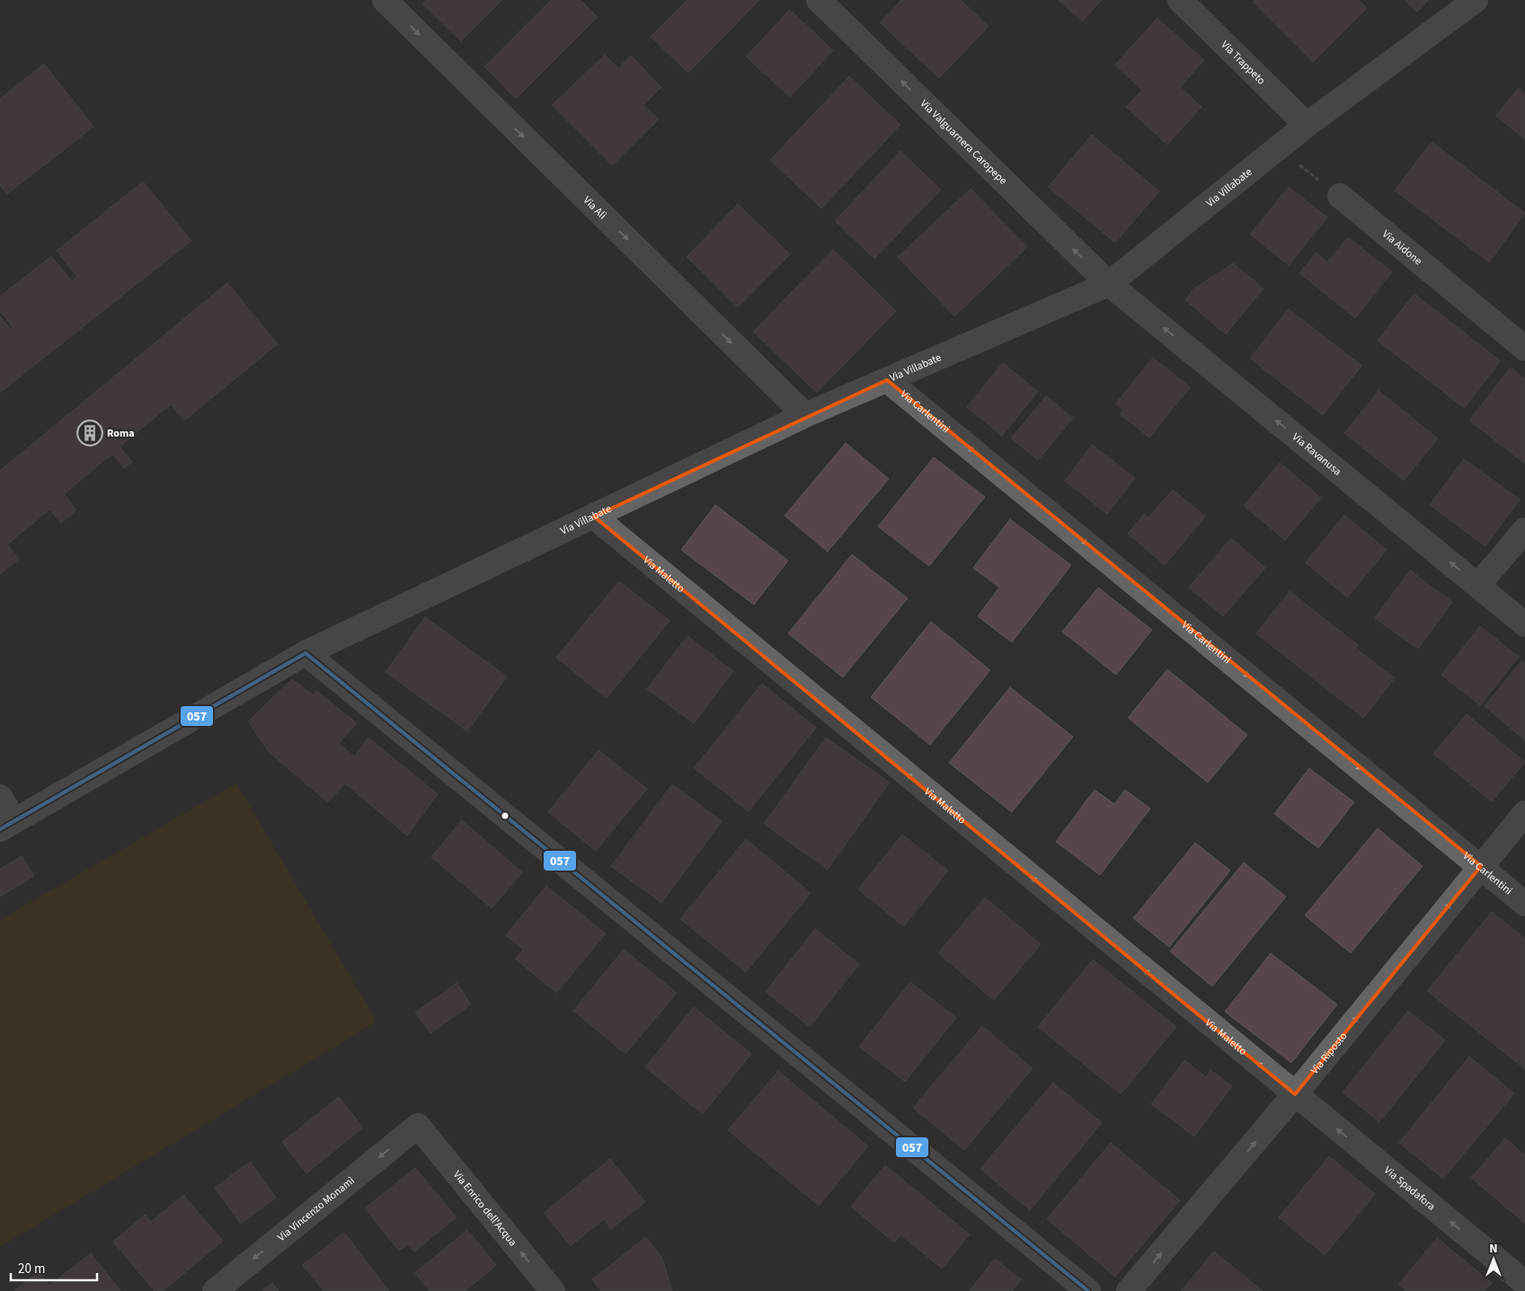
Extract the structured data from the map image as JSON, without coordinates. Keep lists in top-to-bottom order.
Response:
{
  "streets": {
    "street": [
      "Via Trappeto",
      "Via Valguarnera Caropepe",
      "Via Villabate",
      "Via Alì",
      "Via Aidone",
      "Via Carlentini",
      "Via Ravanusa",
      "Via Maletto",
      "Via Riposto",
      "Via Spadafora",
      "Via Vincenzo Monamì",
      "Via Enrico dell'Acqua"
    ]
  },
  "crossings": [
    ["Via Trappeto", "Via Villabate"],
    ["Via Valguarnera Caropepe", "Via Villabate"],
    ["Via Valguarnera Caropepe", "Via Ravanusa"],
    ["Via Villabate", "Via Alì"],
    ["Via Villabate", "Via Carlentini"],
    ["Via Villabate", "Via Ravanusa"],
    ["Via Villabate", "Via Maletto"],
    ["Via Carlentini", "Via Riposto"],
    ["Via Maletto", "Via Riposto"],
    ["Via Maletto", "Via Spadafora"],
    ["Via Riposto", "Via Spadafora"],
    ["Via Vincenzo Monamì", "Via Enrico dell'Acqua"]
  ],
  "one_way": [
    "Via Valguarnera Caropepe",
    "Via Alì",
    "Via Carlentini",
    "Via Ravanusa",
    "Via Maletto",
    "Via Riposto",
    "Via Spadafora",
    "Via Vincenzo Monamì",
    "Via Enrico dell'Acqua"
  ],
  "places": {
    "building": ["Roma"]
  },
  "lines": ["transit line 057"],
  "scale_bar": "20 m",
  "north": "top"
}
